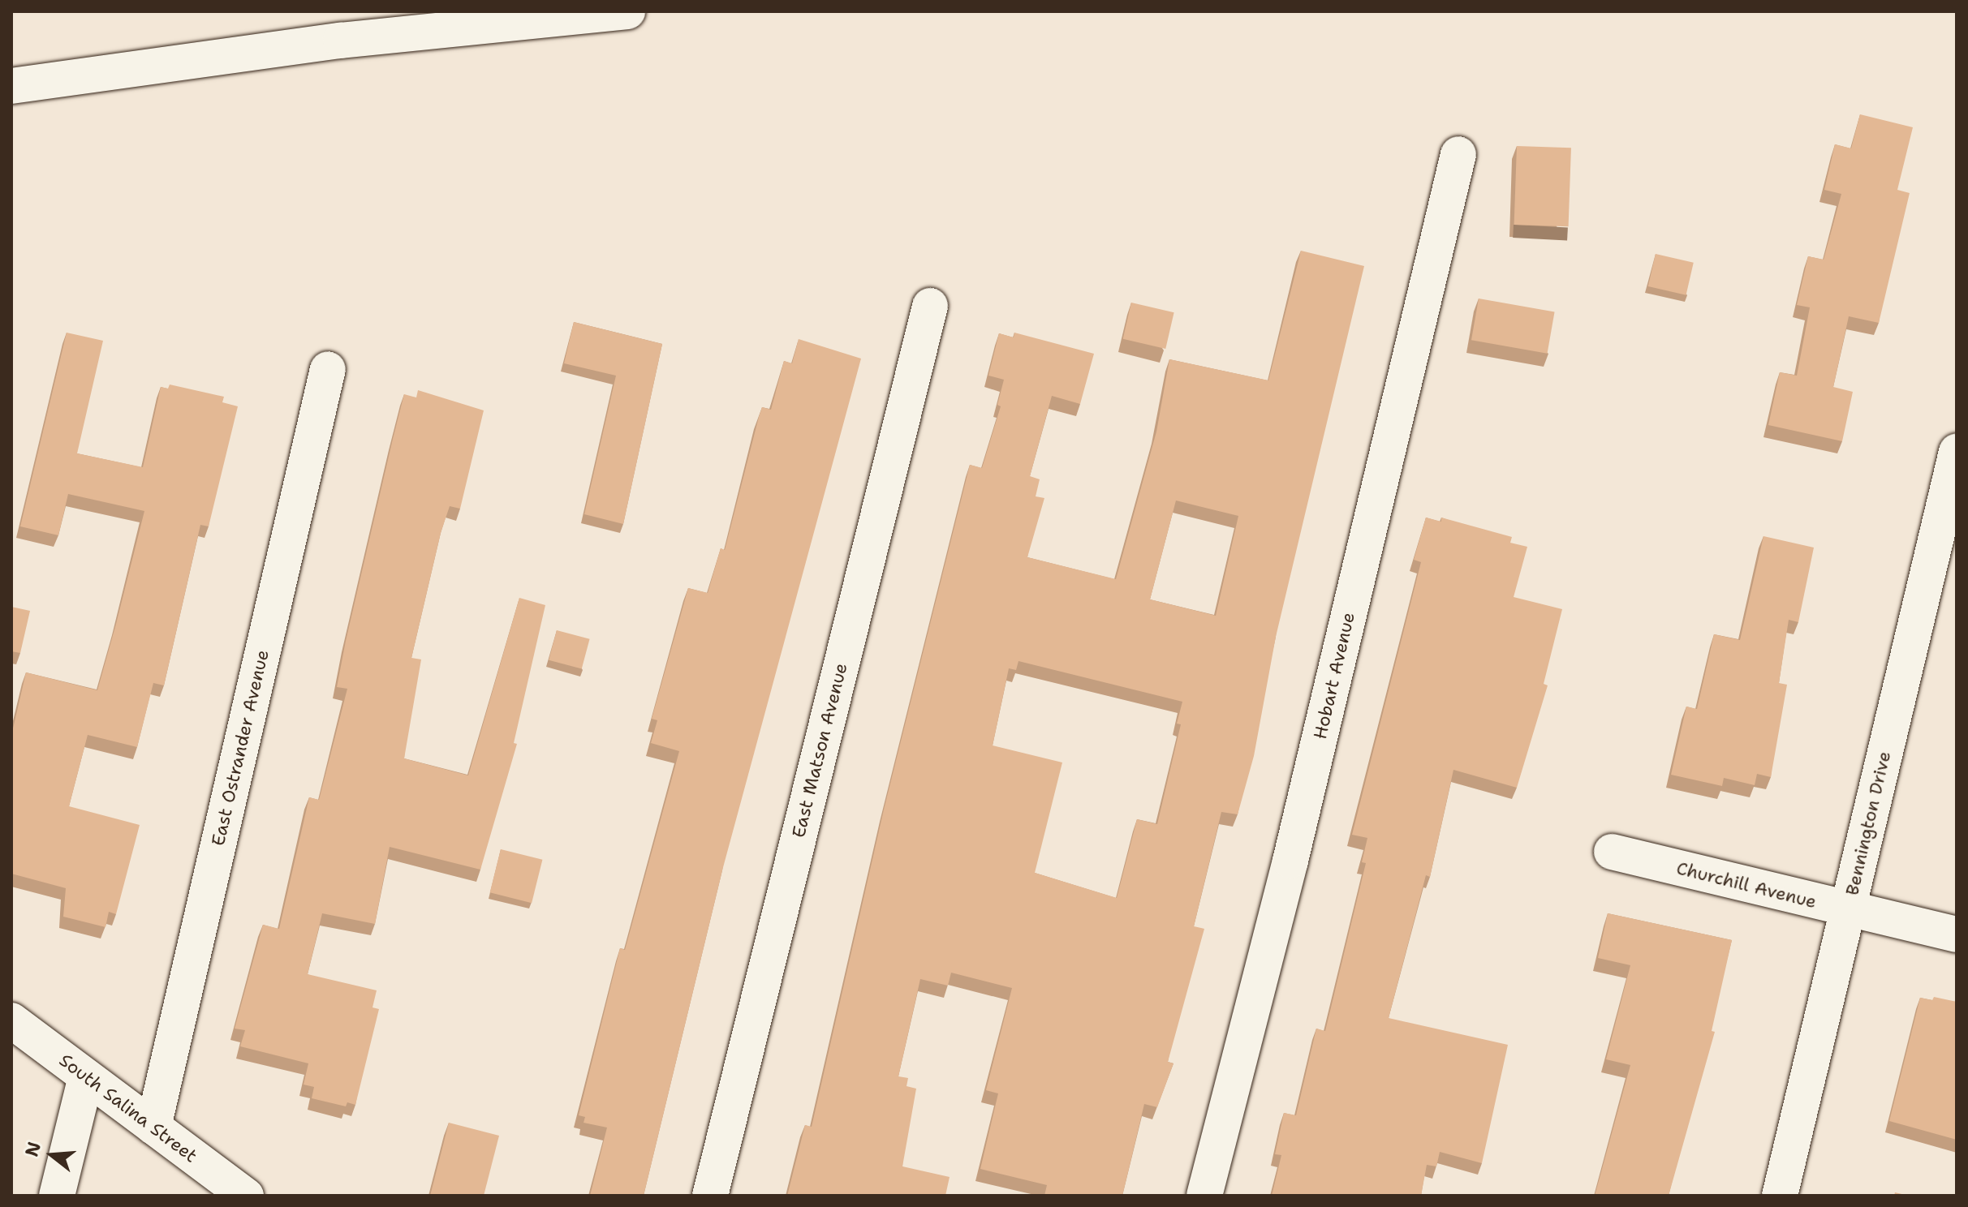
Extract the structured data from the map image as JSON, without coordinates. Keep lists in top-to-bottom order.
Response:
{
  "streets": {
    "main road": [
      "Hobart Avenue",
      "East Ostrander Avenue",
      "East Matson Avenue",
      "Bennington Drive",
      "Churchill Avenue",
      "South Salina Street"
    ]
  },
  "crossings": [
    ["East Ostrander Avenue", "South Salina Street"],
    ["Bennington Drive", "Churchill Avenue"]
  ],
  "north": "left"
}
